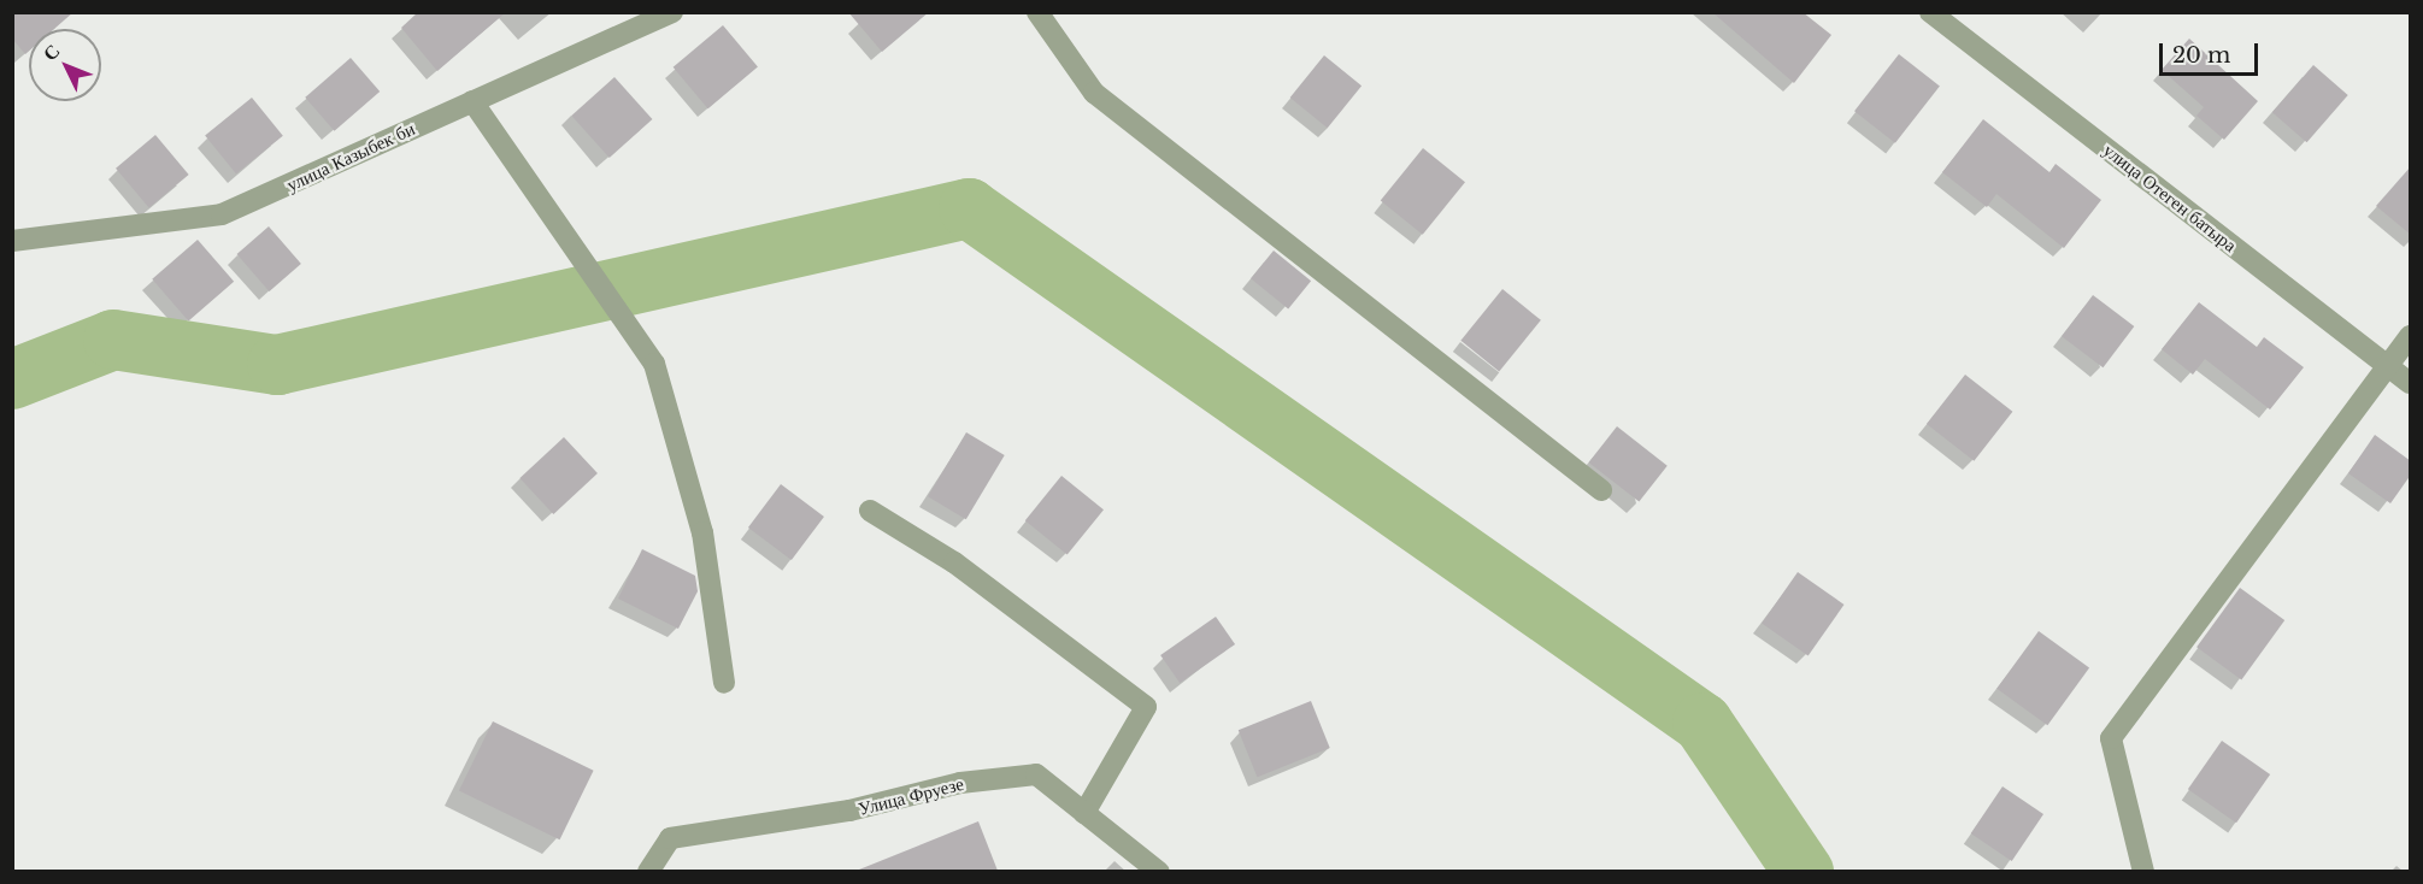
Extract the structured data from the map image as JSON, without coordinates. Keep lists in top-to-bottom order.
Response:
{
  "streets": {
    "street": ["улица Казыбек би", "улица Отеген батыра", "Улица Фруезе"]
  },
  "scale_bar": "20 m",
  "north": "top left"
}
